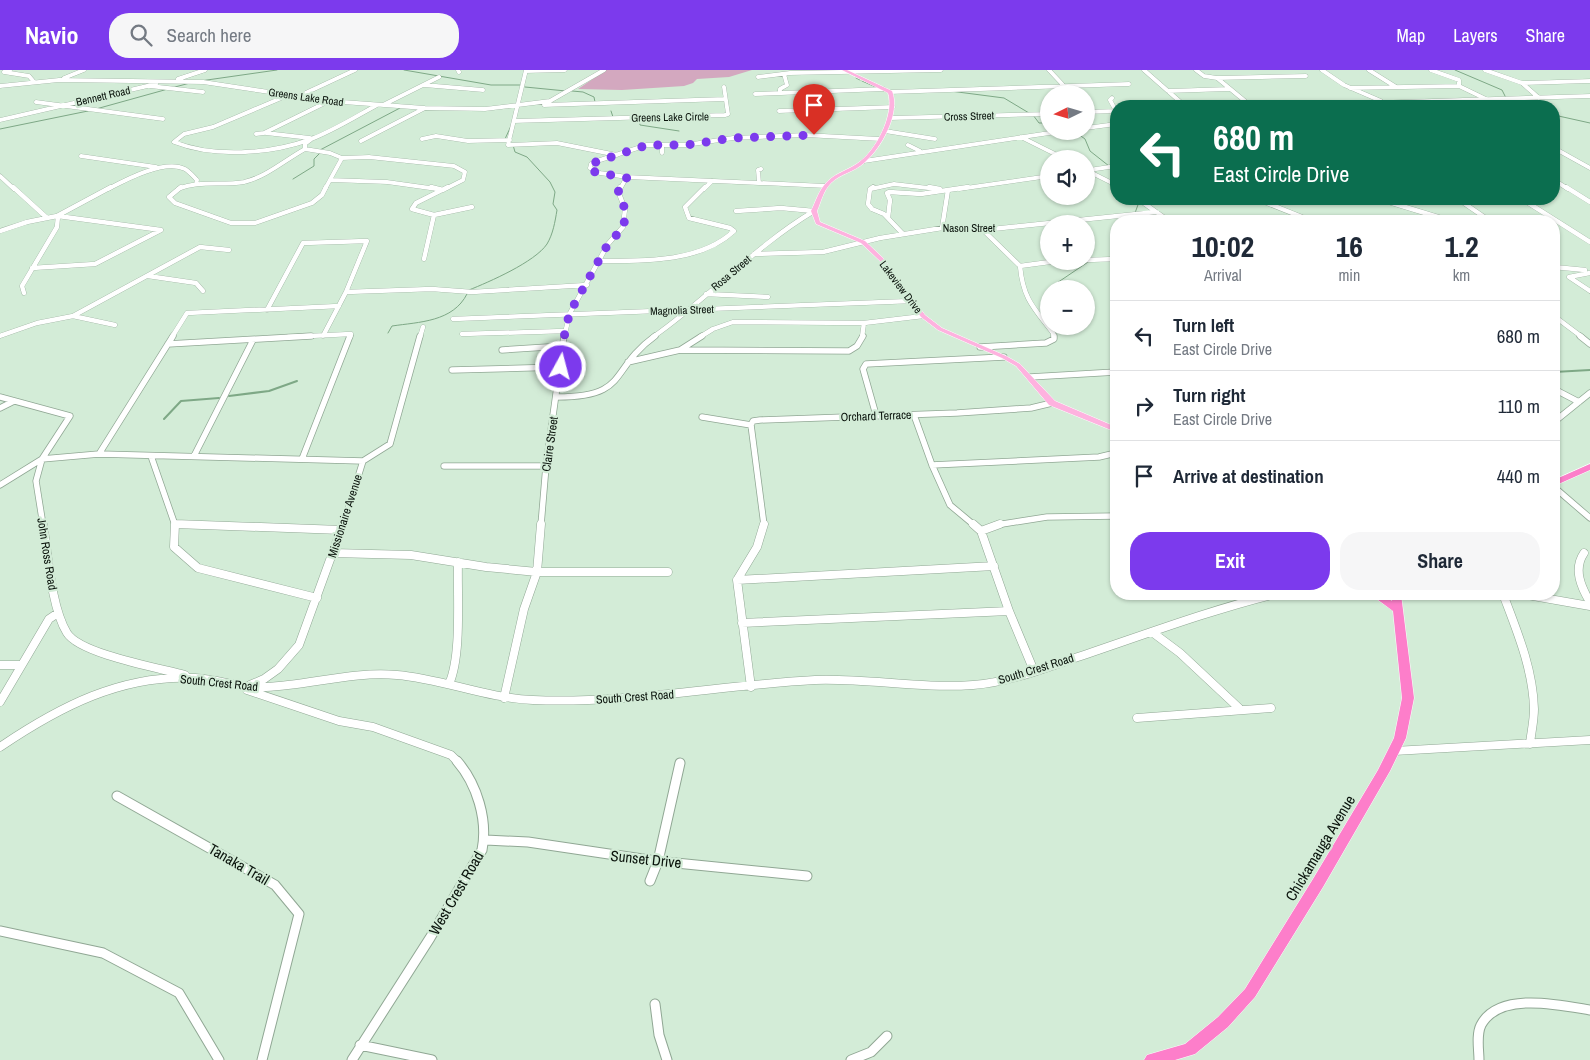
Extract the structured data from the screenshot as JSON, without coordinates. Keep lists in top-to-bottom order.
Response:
{
  "streets": {
    "highway": ["Chickamauga Avenue"],
    "main road": ["Lakeview Drive"],
    "street": [
      "Bennett Road",
      "Greens Lake Road",
      "Cross Street",
      "Greens Lake Circle",
      "Nason Street",
      "Rosa Street",
      "Magnolia Street",
      "Orchard Terrace",
      "Claire Street",
      "Missionaire Avenue",
      "John Ross Road",
      "South Crest Road",
      "Sunset Drive",
      "Tanaka Trail",
      "West Crest Road"
    ]
  },
  "crossings": [
    ["Bennett Road", "Greens Lake Road"],
    ["Greens Lake Road", "Greens Lake Circle"],
    ["Nason Street", "Rosa Street"],
    ["Nason Street", "Lakeview Drive"],
    ["Rosa Street", "Lakeview Drive"],
    ["Rosa Street", "Magnolia Street"],
    ["Rosa Street", "Claire Street"],
    ["Lakeview Drive", "Magnolia Street"],
    ["Lakeview Drive", "Orchard Terrace"],
    ["Magnolia Street", "Claire Street"],
    ["Claire Street", "South Crest Road"],
    ["Missionaire Avenue", "South Crest Road"],
    ["Missionaire Avenue", "West Crest Road"],
    ["John Ross Road", "South Crest Road"],
    ["South Crest Road", "West Crest Road"],
    ["Sunset Drive", "West Crest Road"]
  ],
  "north": "left",
  "page": {
    "header": "Navio",
    "search": "Search here",
    "nav": ["Map", "Layers", "Share"],
    "map_buttons": ["+", "−"],
    "turn": ["680 m", "East Circle Drive"],
    "eta": [
      "10:02",
      "Arrival",
      "16",
      "min",
      "1.2",
      "km"
    ],
    "list": [
      {
        "name": "Turn left",
        "note": "East Circle Drive",
        "value": "680 m"
      },
      {
        "name": "Turn right",
        "note": "East Circle Drive",
        "value": "110 m"
      },
      {
        "name": "Arrive at destination",
        "value": "440 m"
      }
    ],
    "buttons": ["Exit", "Share"]
  }
}
